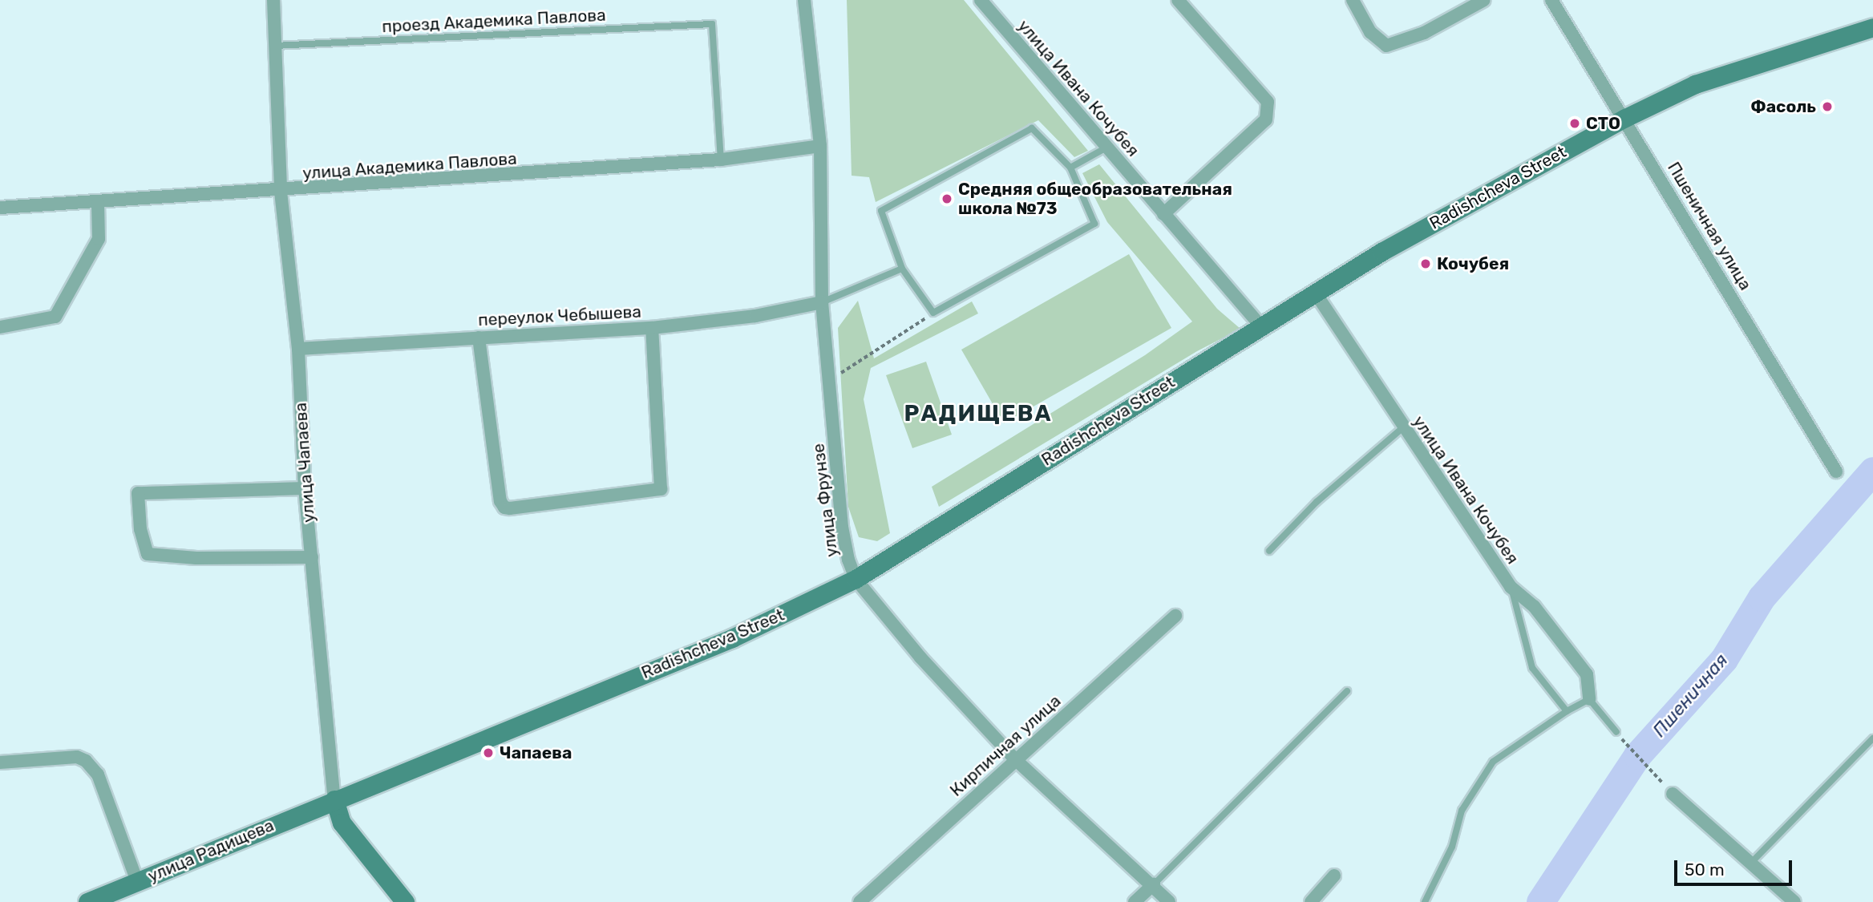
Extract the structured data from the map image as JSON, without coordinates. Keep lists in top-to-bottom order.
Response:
{
  "streets": {
    "main road": ["Radishcheva Street", "улица Чапаева", "улица Радищева"],
    "street": [
      "улица Ивана Кочубея",
      "улица Академика Павлова",
      "Пшеничная улица",
      "переулок Чебышева",
      "улица Фрунзе",
      "Кирпичная улица"
    ],
    "lane": ["проезд Академика Павлова"]
  },
  "crossings": [
    ["проезд Академика Павлова", "улица Академика Павлова"],
    ["проезд Академика Павлова", "улица Чапаева"],
    ["улица Ивана Кочубея", "Radishcheva Street"],
    ["улица Академика Павлова", "улица Чапаева"],
    ["улица Академика Павлова", "улица Фрунзе"],
    ["Radishcheva Street", "Пшеничная улица"],
    ["Radishcheva Street", "улица Чапаева"],
    ["Radishcheva Street", "улица Фрунзе"],
    ["Radishcheva Street", "улица Радищева"],
    ["переулок Чебышева", "улица Чапаева"],
    ["переулок Чебышева", "улица Фрунзе"],
    ["улица Чапаева", "улица Радищева"],
    ["улица Фрунзе", "Кирпичная улица"]
  ],
  "districts": ["РАДИЩЕВА"],
  "water": ["Пшеничная"],
  "places": [
    "Фасоль",
    "СТО",
    "Средняя общеобразовательная школа №73",
    "Кочубея",
    "Чапаева"
  ],
  "scale_bar": "50 m"
}
